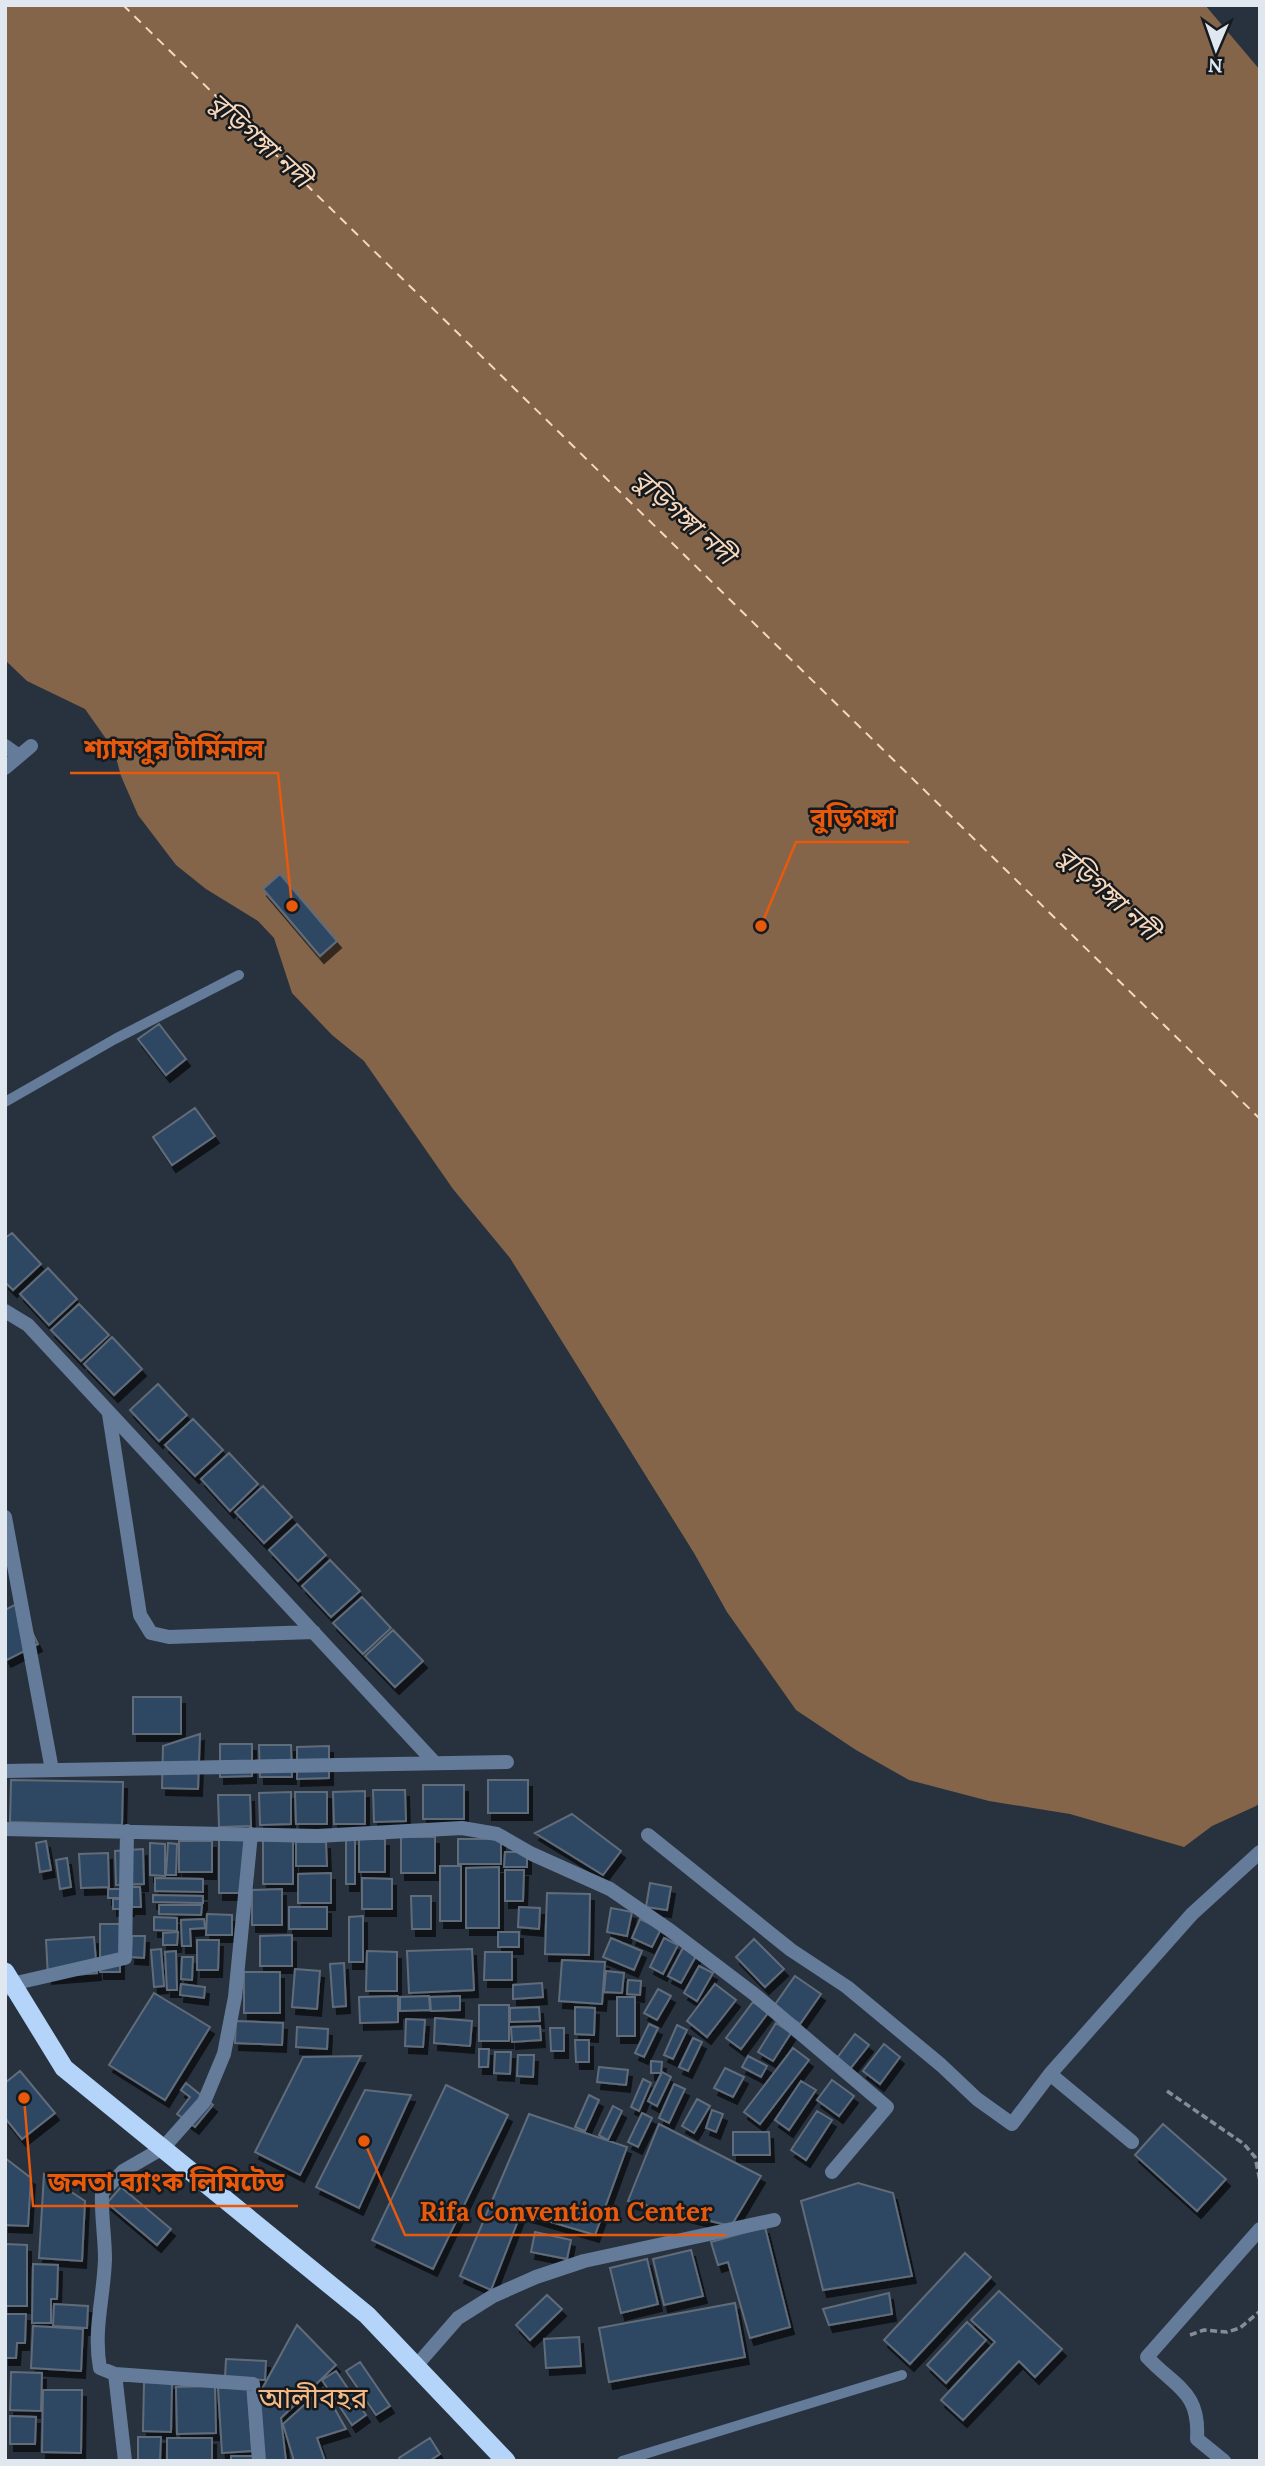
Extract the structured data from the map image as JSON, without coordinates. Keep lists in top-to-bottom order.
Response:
{
  "districts": ["আলীবহর"],
  "water": ["বুড়িগঙ্গা নদী"],
  "places": [
    "শ্যামপুর টার্মিনাল",
    "বুড়িগঙ্গা",
    "জনতা ব্যাংক লিমিটেড",
    "Rifa Convention Center"
  ],
  "north": "bottom"
}
